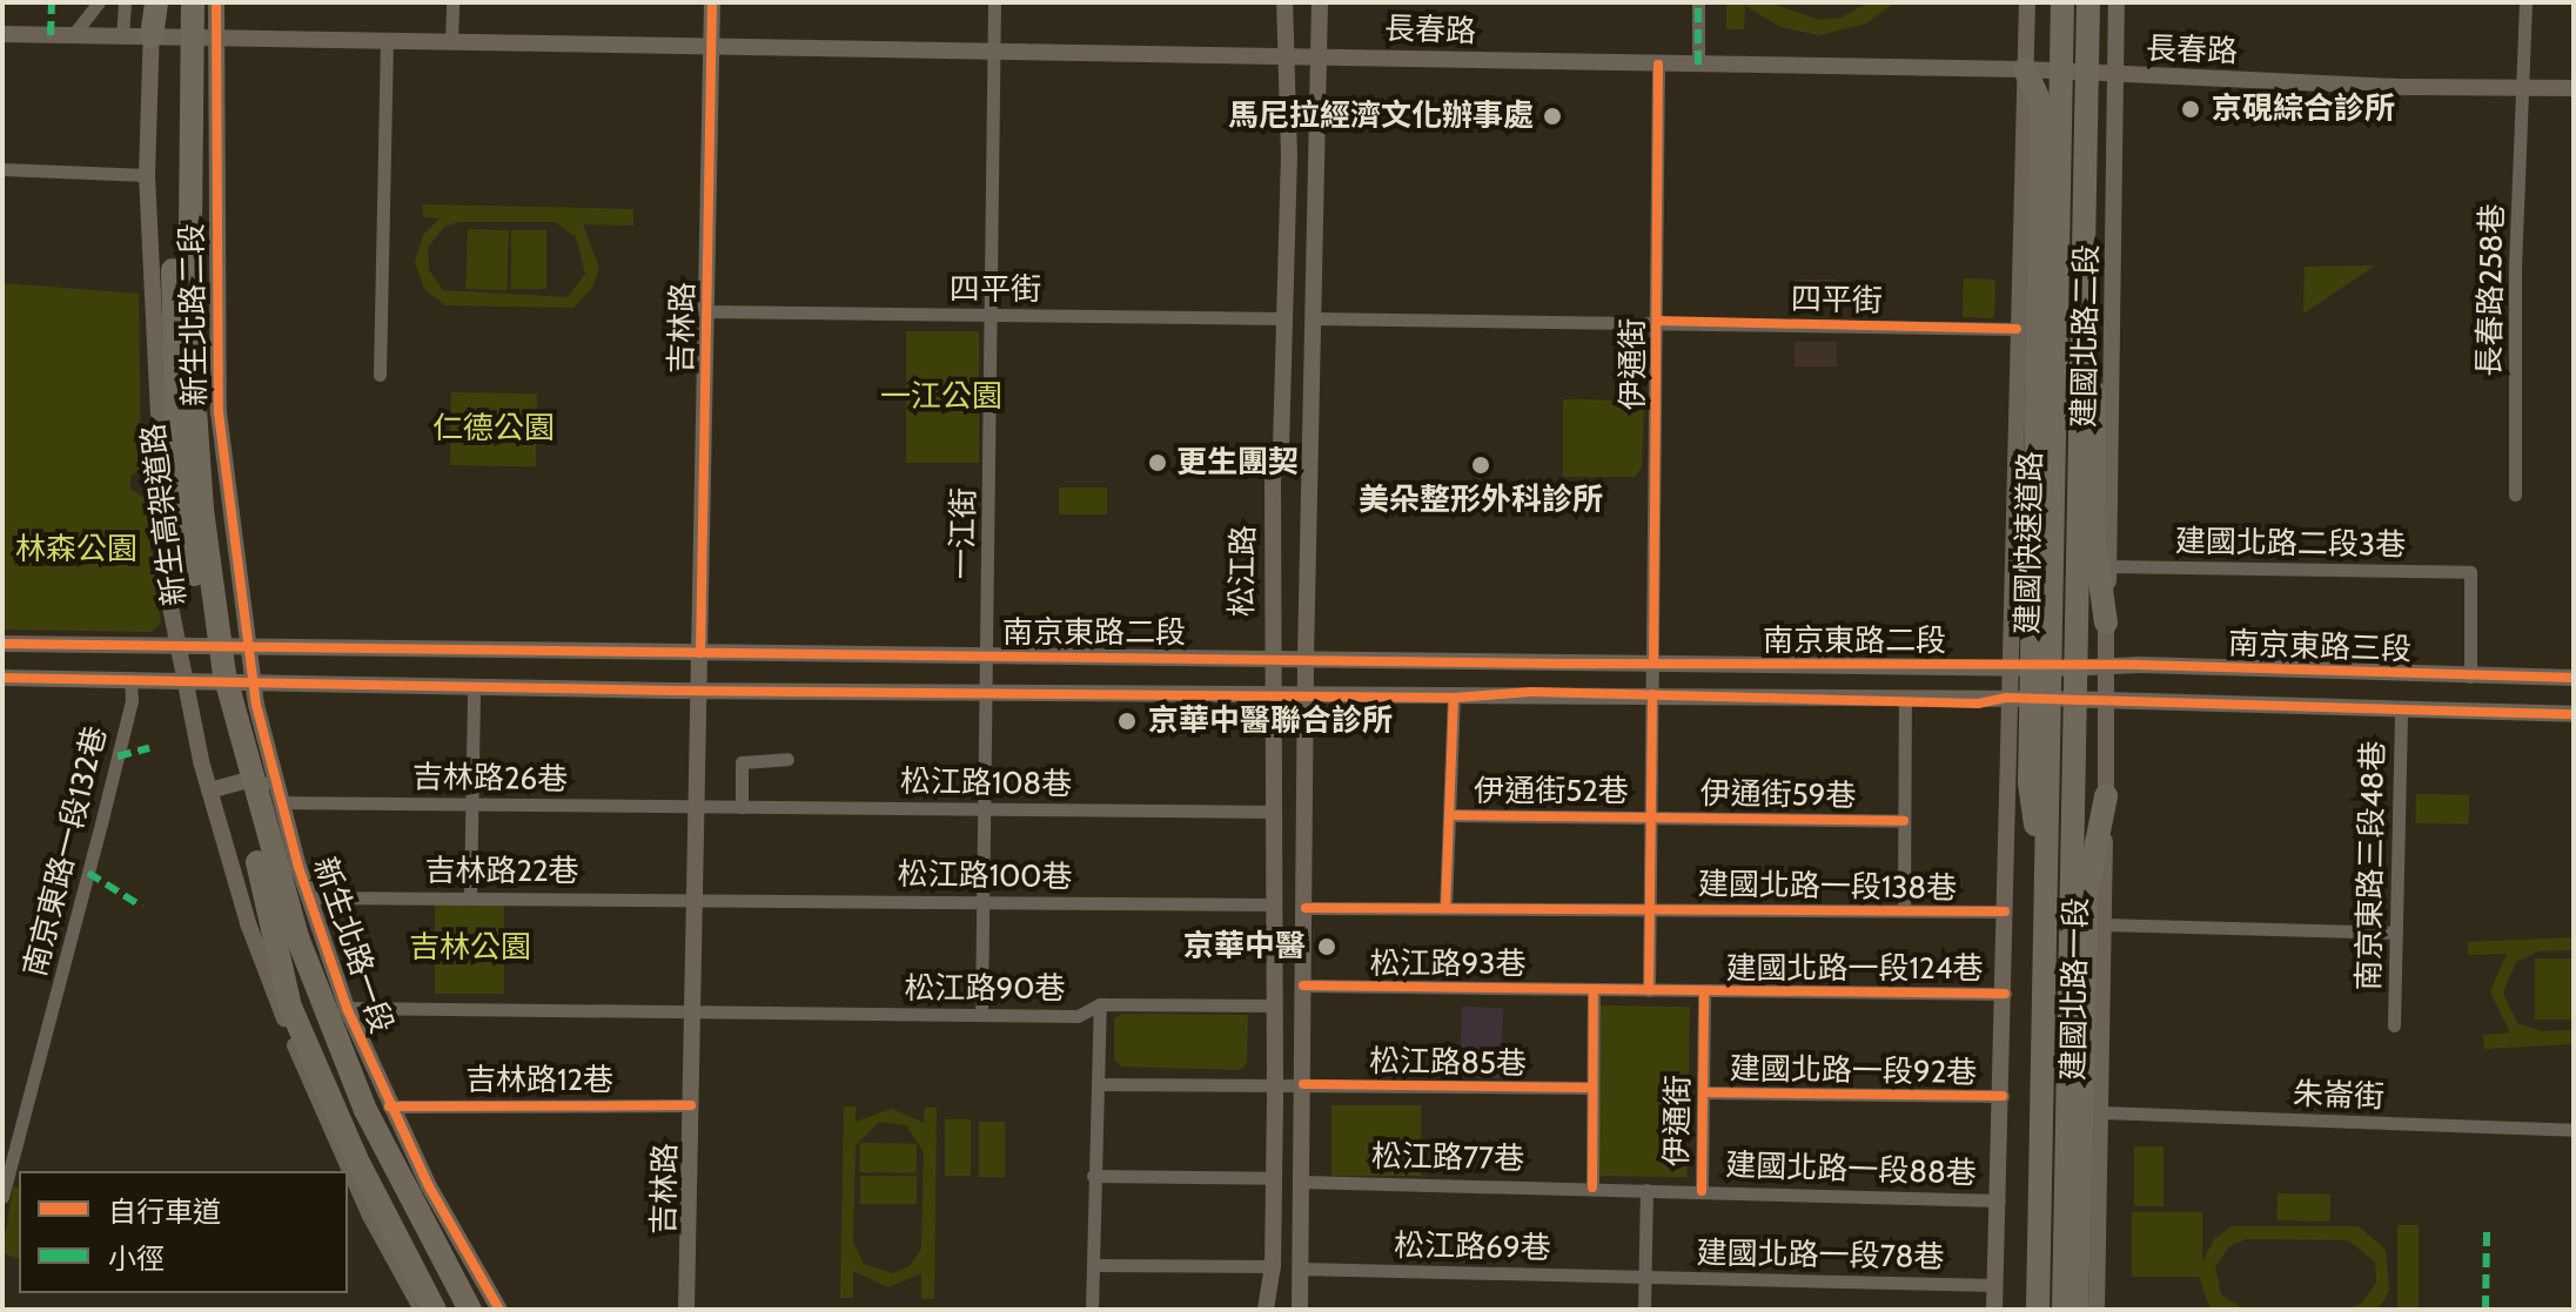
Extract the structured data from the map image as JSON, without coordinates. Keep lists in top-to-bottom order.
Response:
{
  "streets": {
    "highway": ["新生高架道路", "建國快速道路"],
    "street": [
      "長春路",
      "四平街",
      "長春路258巷",
      "新生北路二段",
      "吉林路",
      "建國北路二段",
      "伊通街",
      "一江街",
      "建國北路二段3巷",
      "松江路",
      "南京東路二段",
      "南京東路三段",
      "吉林路26巷",
      "松江路108巷",
      "伊通街52巷",
      "伊通街59巷",
      "南京東路一段132巷",
      "南京東路三段48巷",
      "吉林路22巷",
      "松江路100巷",
      "建國北路一段138巷",
      "新生北路一段",
      "松江路93巷",
      "建國北路一段124巷",
      "松江路90巷",
      "建國北路一段",
      "松江路85巷",
      "建國北路一段92巷",
      "吉林路12巷",
      "朱崙街",
      "松江路77巷",
      "建國北路一段88巷",
      "松江路69巷",
      "建國北路一段78巷"
    ]
  },
  "crossings": [
    ["長春路", "長春路258巷"],
    ["長春路", "新生北路二段"],
    ["長春路", "吉林路"],
    ["長春路", "建國北路二段"],
    ["長春路", "伊通街"],
    ["長春路", "一江街"],
    ["長春路", "松江路"],
    ["四平街", "吉林路"],
    ["四平街", "伊通街"],
    ["四平街", "一江街"],
    ["四平街", "松江路"],
    ["新生北路二段", "南京東路二段"],
    ["新生北路二段", "新生北路一段"],
    ["吉林路", "南京東路二段"],
    ["吉林路", "吉林路26巷"],
    ["吉林路", "松江路108巷"],
    ["吉林路", "吉林路22巷"],
    ["吉林路", "松江路100巷"],
    ["吉林路", "松江路90巷"],
    ["吉林路", "吉林路12巷"],
    ["建國北路二段", "建國北路二段3巷"],
    ["建國北路二段", "南京東路三段"],
    ["建國北路二段", "建國北路一段"],
    ["伊通街", "南京東路二段"],
    ["伊通街", "伊通街52巷"],
    ["伊通街", "伊通街59巷"],
    ["伊通街", "建國北路一段138巷"],
    ["伊通街", "建國北路一段124巷"],
    ["伊通街", "建國北路一段92巷"],
    ["伊通街", "松江路77巷"],
    ["伊通街", "建國北路一段88巷"],
    ["伊通街", "松江路69巷"],
    ["伊通街", "建國北路一段78巷"],
    ["一江街", "南京東路二段"],
    ["一江街", "松江路108巷"],
    ["一江街", "松江路100巷"],
    ["一江街", "松江路90巷"],
    ["建國北路二段3巷", "南京東路三段"],
    ["松江路", "南京東路二段"],
    ["松江路", "松江路108巷"],
    ["松江路", "松江路100巷"],
    ["松江路", "建國北路一段138巷"],
    ["松江路", "松江路93巷"],
    ["松江路", "松江路90巷"],
    ["松江路", "松江路85巷"],
    ["松江路", "松江路77巷"],
    ["松江路", "松江路69巷"],
    ["南京東路二段", "南京東路三段"],
    ["南京東路二段", "南京東路一段132巷"],
    ["南京東路二段", "新生北路一段"],
    ["南京東路三段", "南京東路三段48巷"],
    ["南京東路三段", "建國北路一段"],
    ["吉林路26巷", "松江路108巷"],
    ["吉林路26巷", "新生北路一段"],
    ["伊通街52巷", "伊通街59巷"],
    ["吉林路22巷", "松江路100巷"],
    ["吉林路22巷", "新生北路一段"],
    ["新生北路一段", "松江路90巷"],
    ["新生北路一段", "吉林路12巷"],
    ["建國北路一段", "朱崙街"],
    ["松江路69巷", "建國北路一段78巷"]
  ],
  "parks": [
    "一江公園",
    "仁德公園",
    "林森公園",
    "吉林公園"
  ],
  "places": [
    "京硯綜合診所",
    "馬尼拉經濟文化辦事處",
    "更生團契",
    "美朵整形外科診所",
    "京華中醫聯合診所",
    "京華中醫"
  ],
  "legend": ["自行車道", "小徑"]
}
